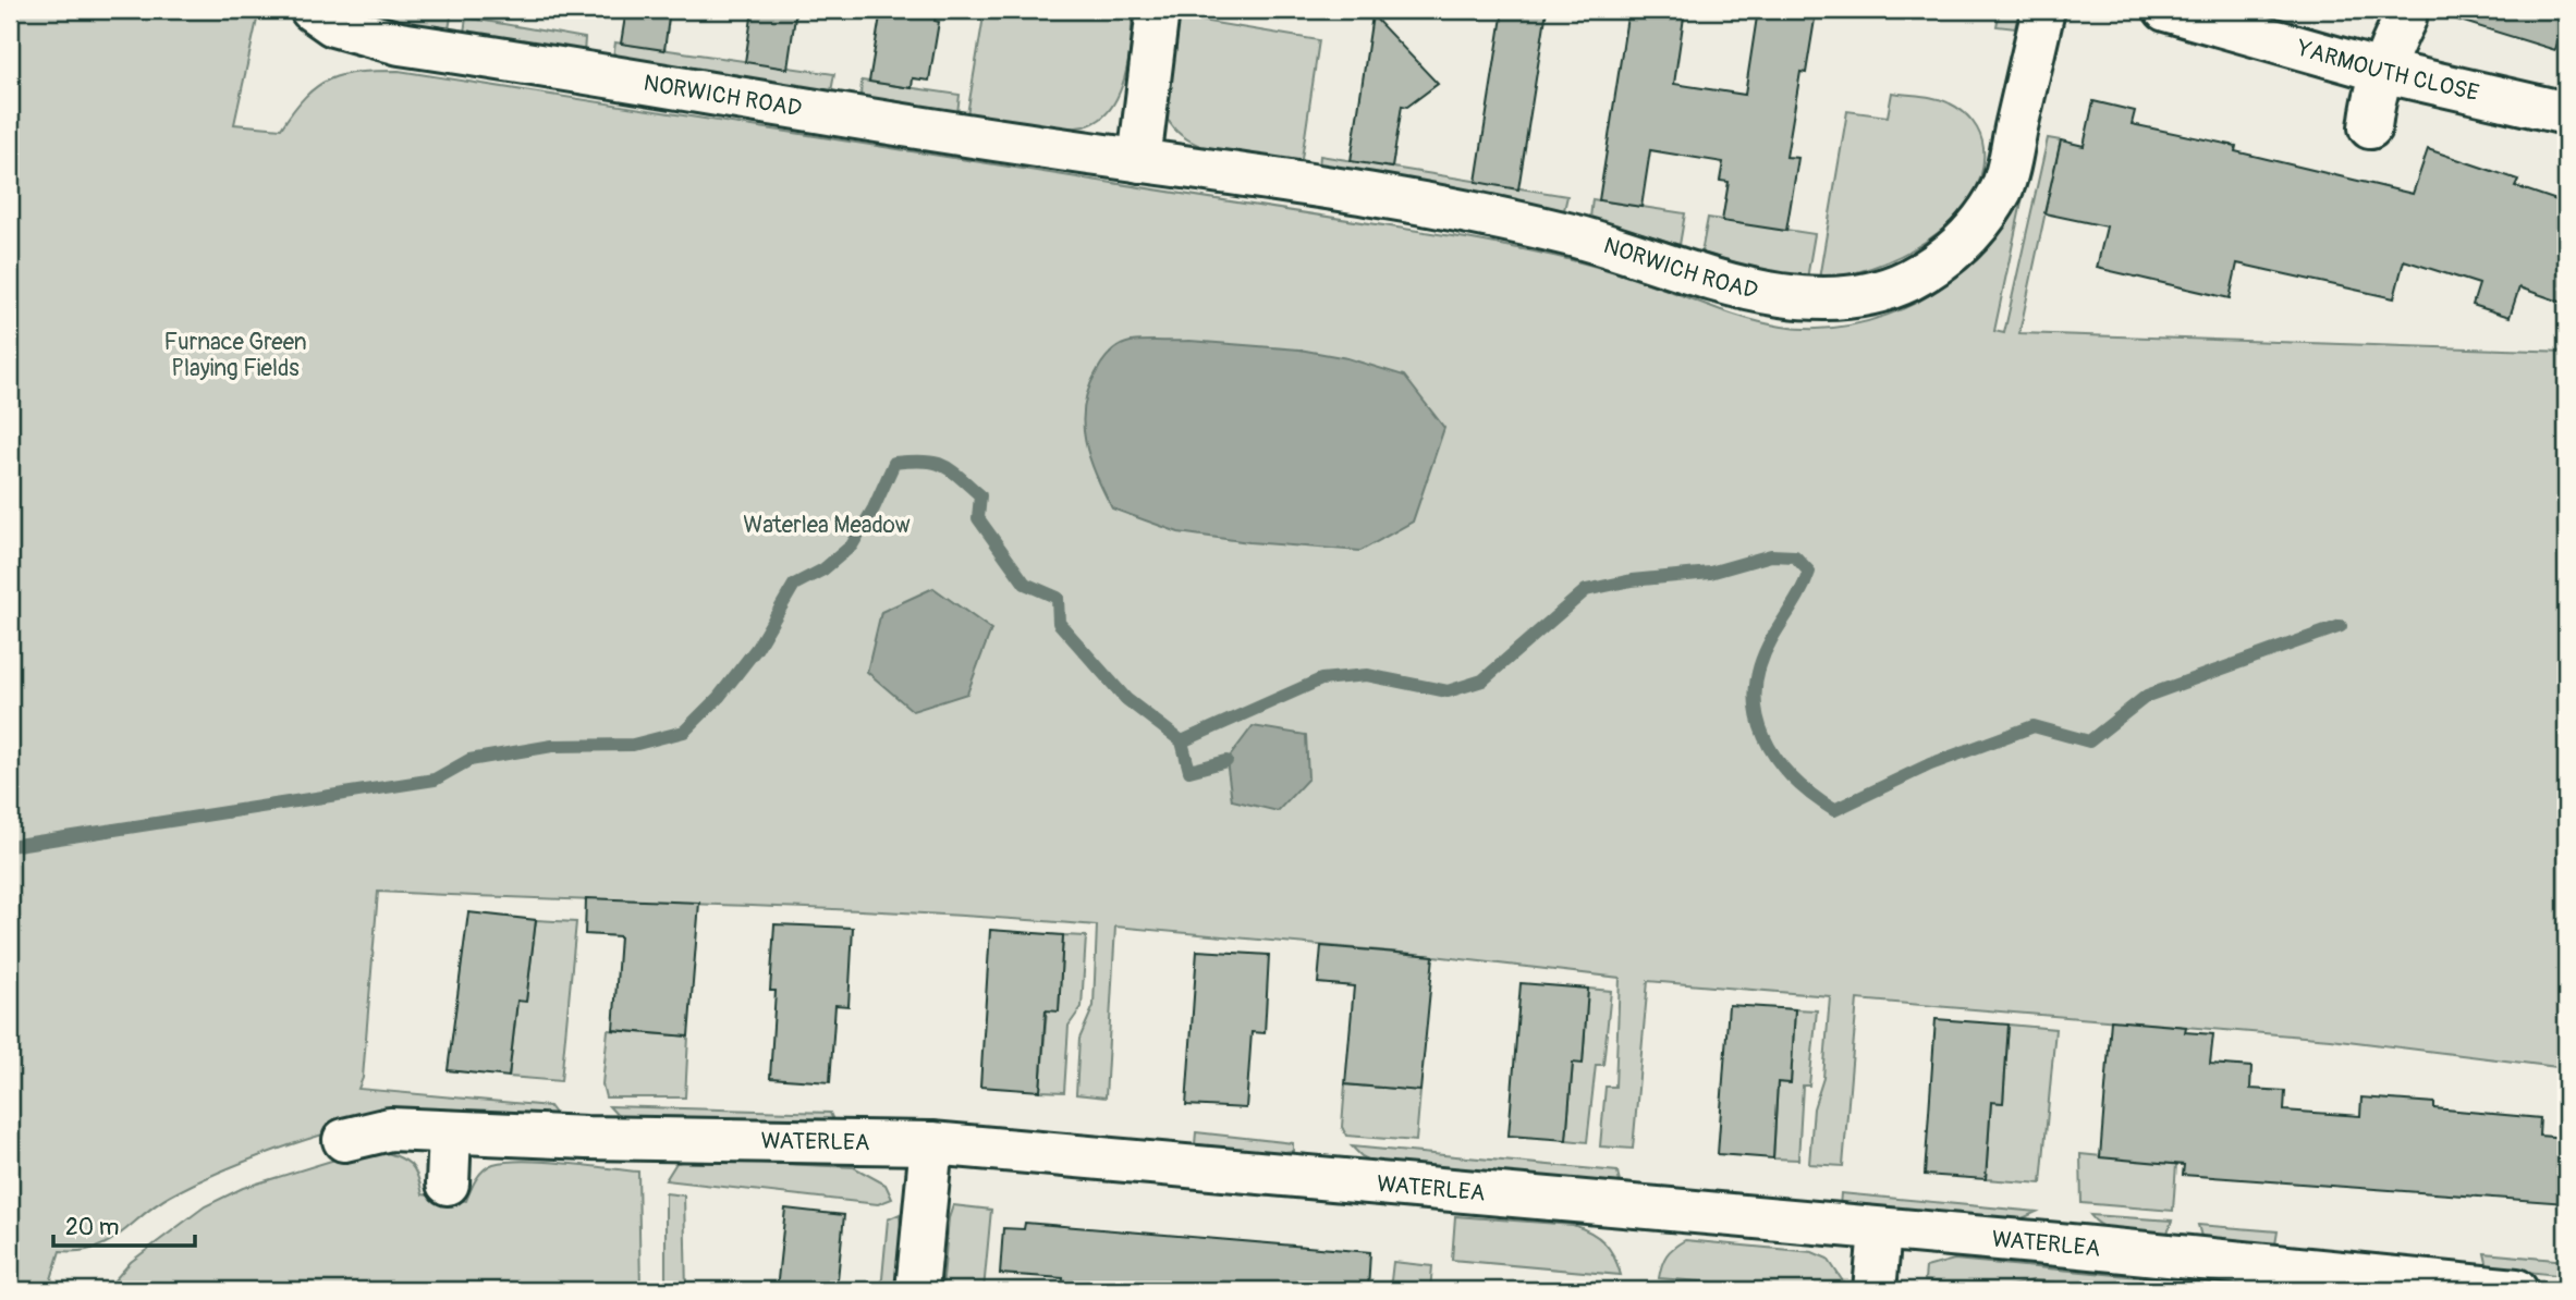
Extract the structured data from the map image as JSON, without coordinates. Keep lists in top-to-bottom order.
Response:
{
  "streets": {
    "street": ["YARMOUTH CLOSE", "NORWICH ROAD", "WATERLEA"]
  },
  "parks": ["Furnace Green Playing Fields", "Waterlea Meadow"],
  "scale_bar": "20 m"
}
